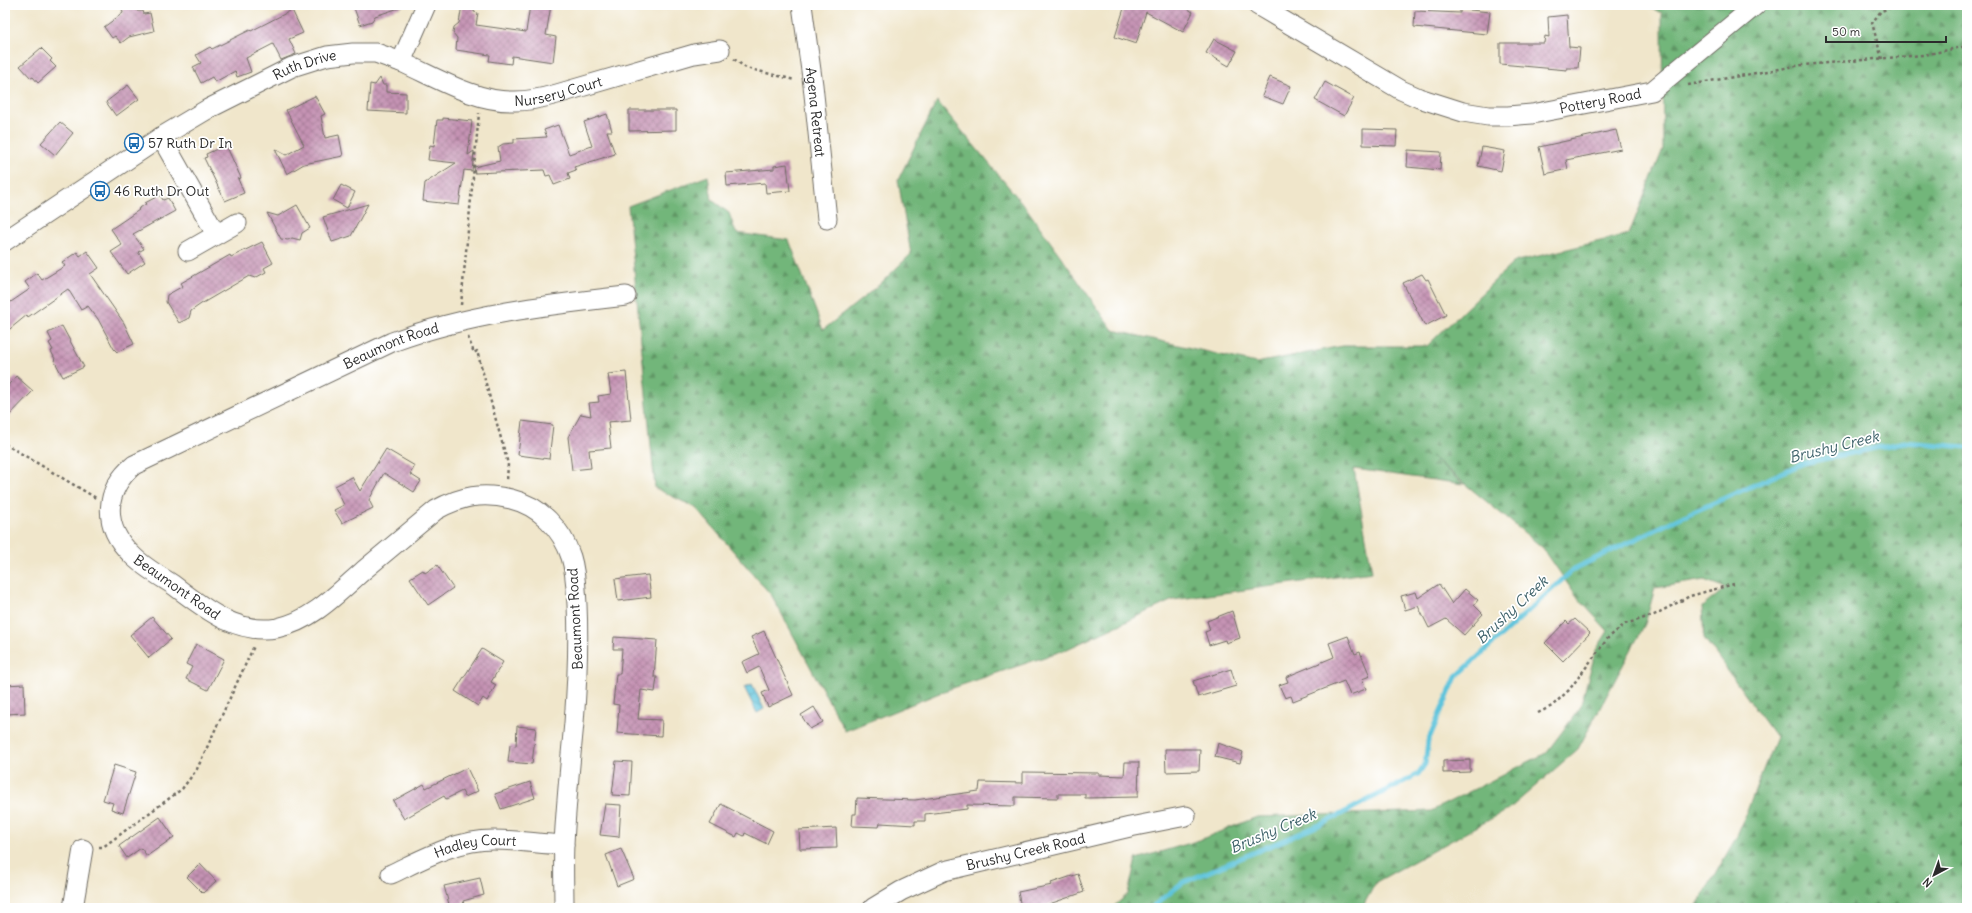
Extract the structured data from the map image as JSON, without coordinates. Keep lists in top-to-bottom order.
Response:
{
  "streets": {
    "street": [
      "Ruth Drive",
      "Nursery Court",
      "Pottery Road",
      "Agena Retreat",
      "Beaumont Road",
      "Hadley Court",
      "Brushy Creek Road"
    ]
  },
  "crossings": [
    ["Ruth Drive", "Nursery Court"],
    ["Beaumont Road", "Hadley Court"]
  ],
  "water": ["Brushy Creek"],
  "places": {
    "bus stop": ["57 Ruth Dr In", "46 Ruth Dr Out"]
  },
  "scale_bar": "50 m",
  "north": "bottom left"
}
